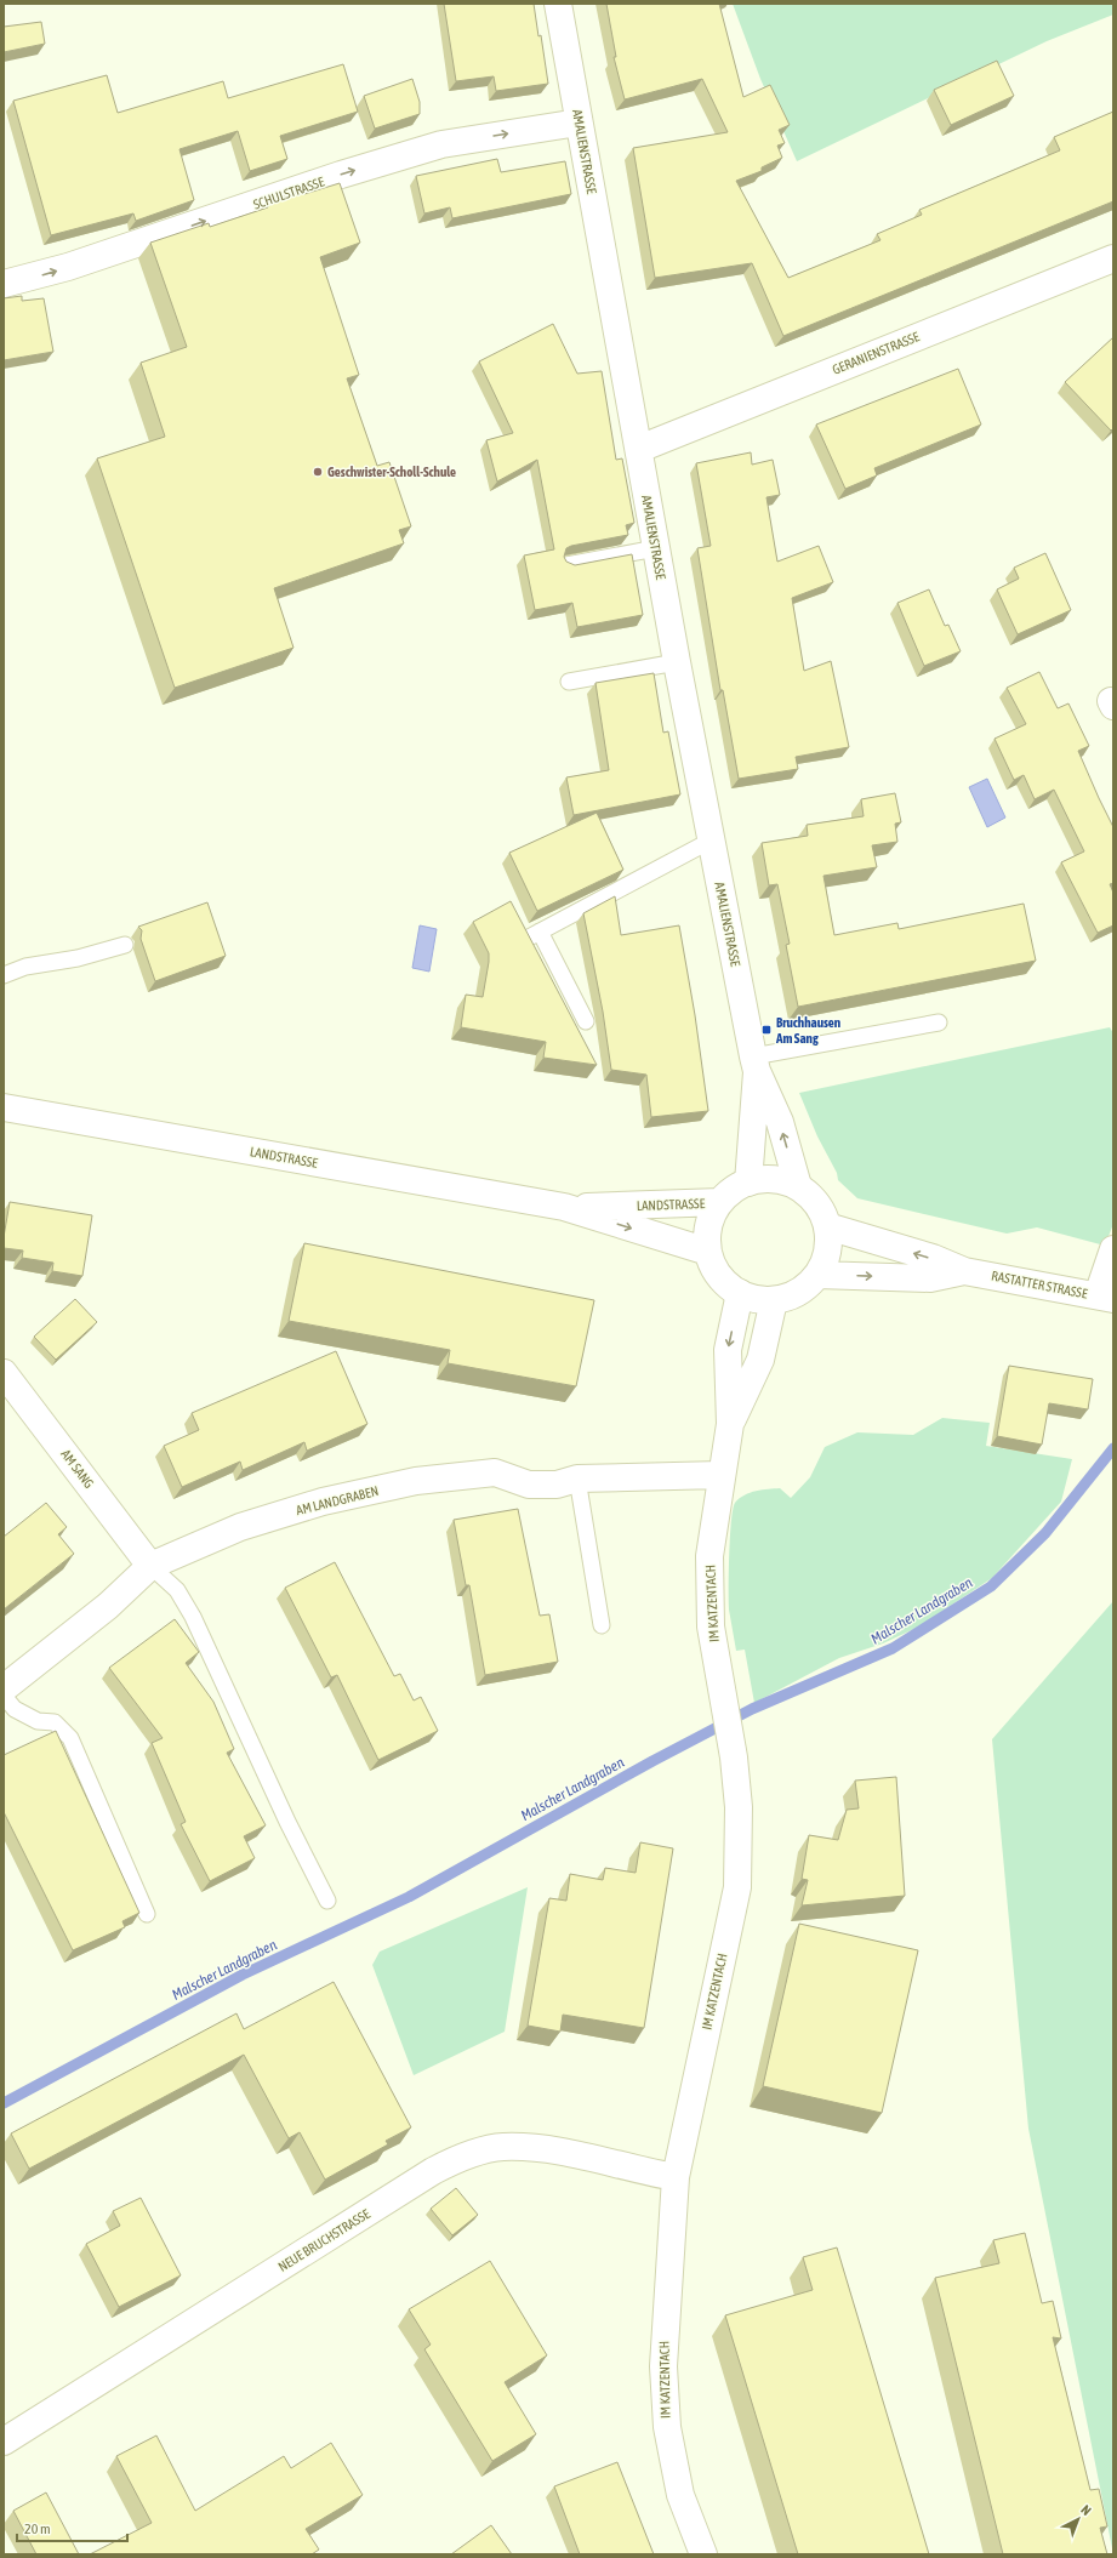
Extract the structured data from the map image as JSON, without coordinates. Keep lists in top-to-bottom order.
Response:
{
  "streets": {
    "street": [
      "AMALIENSTRASSE",
      "SCHULSTRASSE",
      "GERANIENSTRASSE",
      "LANDSTRASSE",
      "RASTATTER STRASSE",
      "AM SANG",
      "AM LANDGRABEN",
      "IM KATZENTACH",
      "NEUE BRUCHSTRASSE"
    ]
  },
  "crossings": [
    ["AMALIENSTRASSE", "SCHULSTRASSE"],
    ["AMALIENSTRASSE", "GERANIENSTRASSE"],
    ["AMALIENSTRASSE", "LANDSTRASSE"],
    ["AMALIENSTRASSE", "RASTATTER STRASSE"],
    ["AMALIENSTRASSE", "IM KATZENTACH"],
    ["LANDSTRASSE", "RASTATTER STRASSE"],
    ["LANDSTRASSE", "IM KATZENTACH"],
    ["RASTATTER STRASSE", "IM KATZENTACH"],
    ["AM SANG", "AM LANDGRABEN"],
    ["AM LANDGRABEN", "IM KATZENTACH"],
    ["IM KATZENTACH", "NEUE BRUCHSTRASSE"]
  ],
  "one_way": ["SCHULSTRASSE"],
  "water": ["Malscher Landgraben"],
  "places": {
    "other": ["Geschwister-Scholl-Schule"],
    "transit": ["Bruchhausen Am Sang"]
  },
  "scale_bar": "20 m",
  "north": "top right"
}
